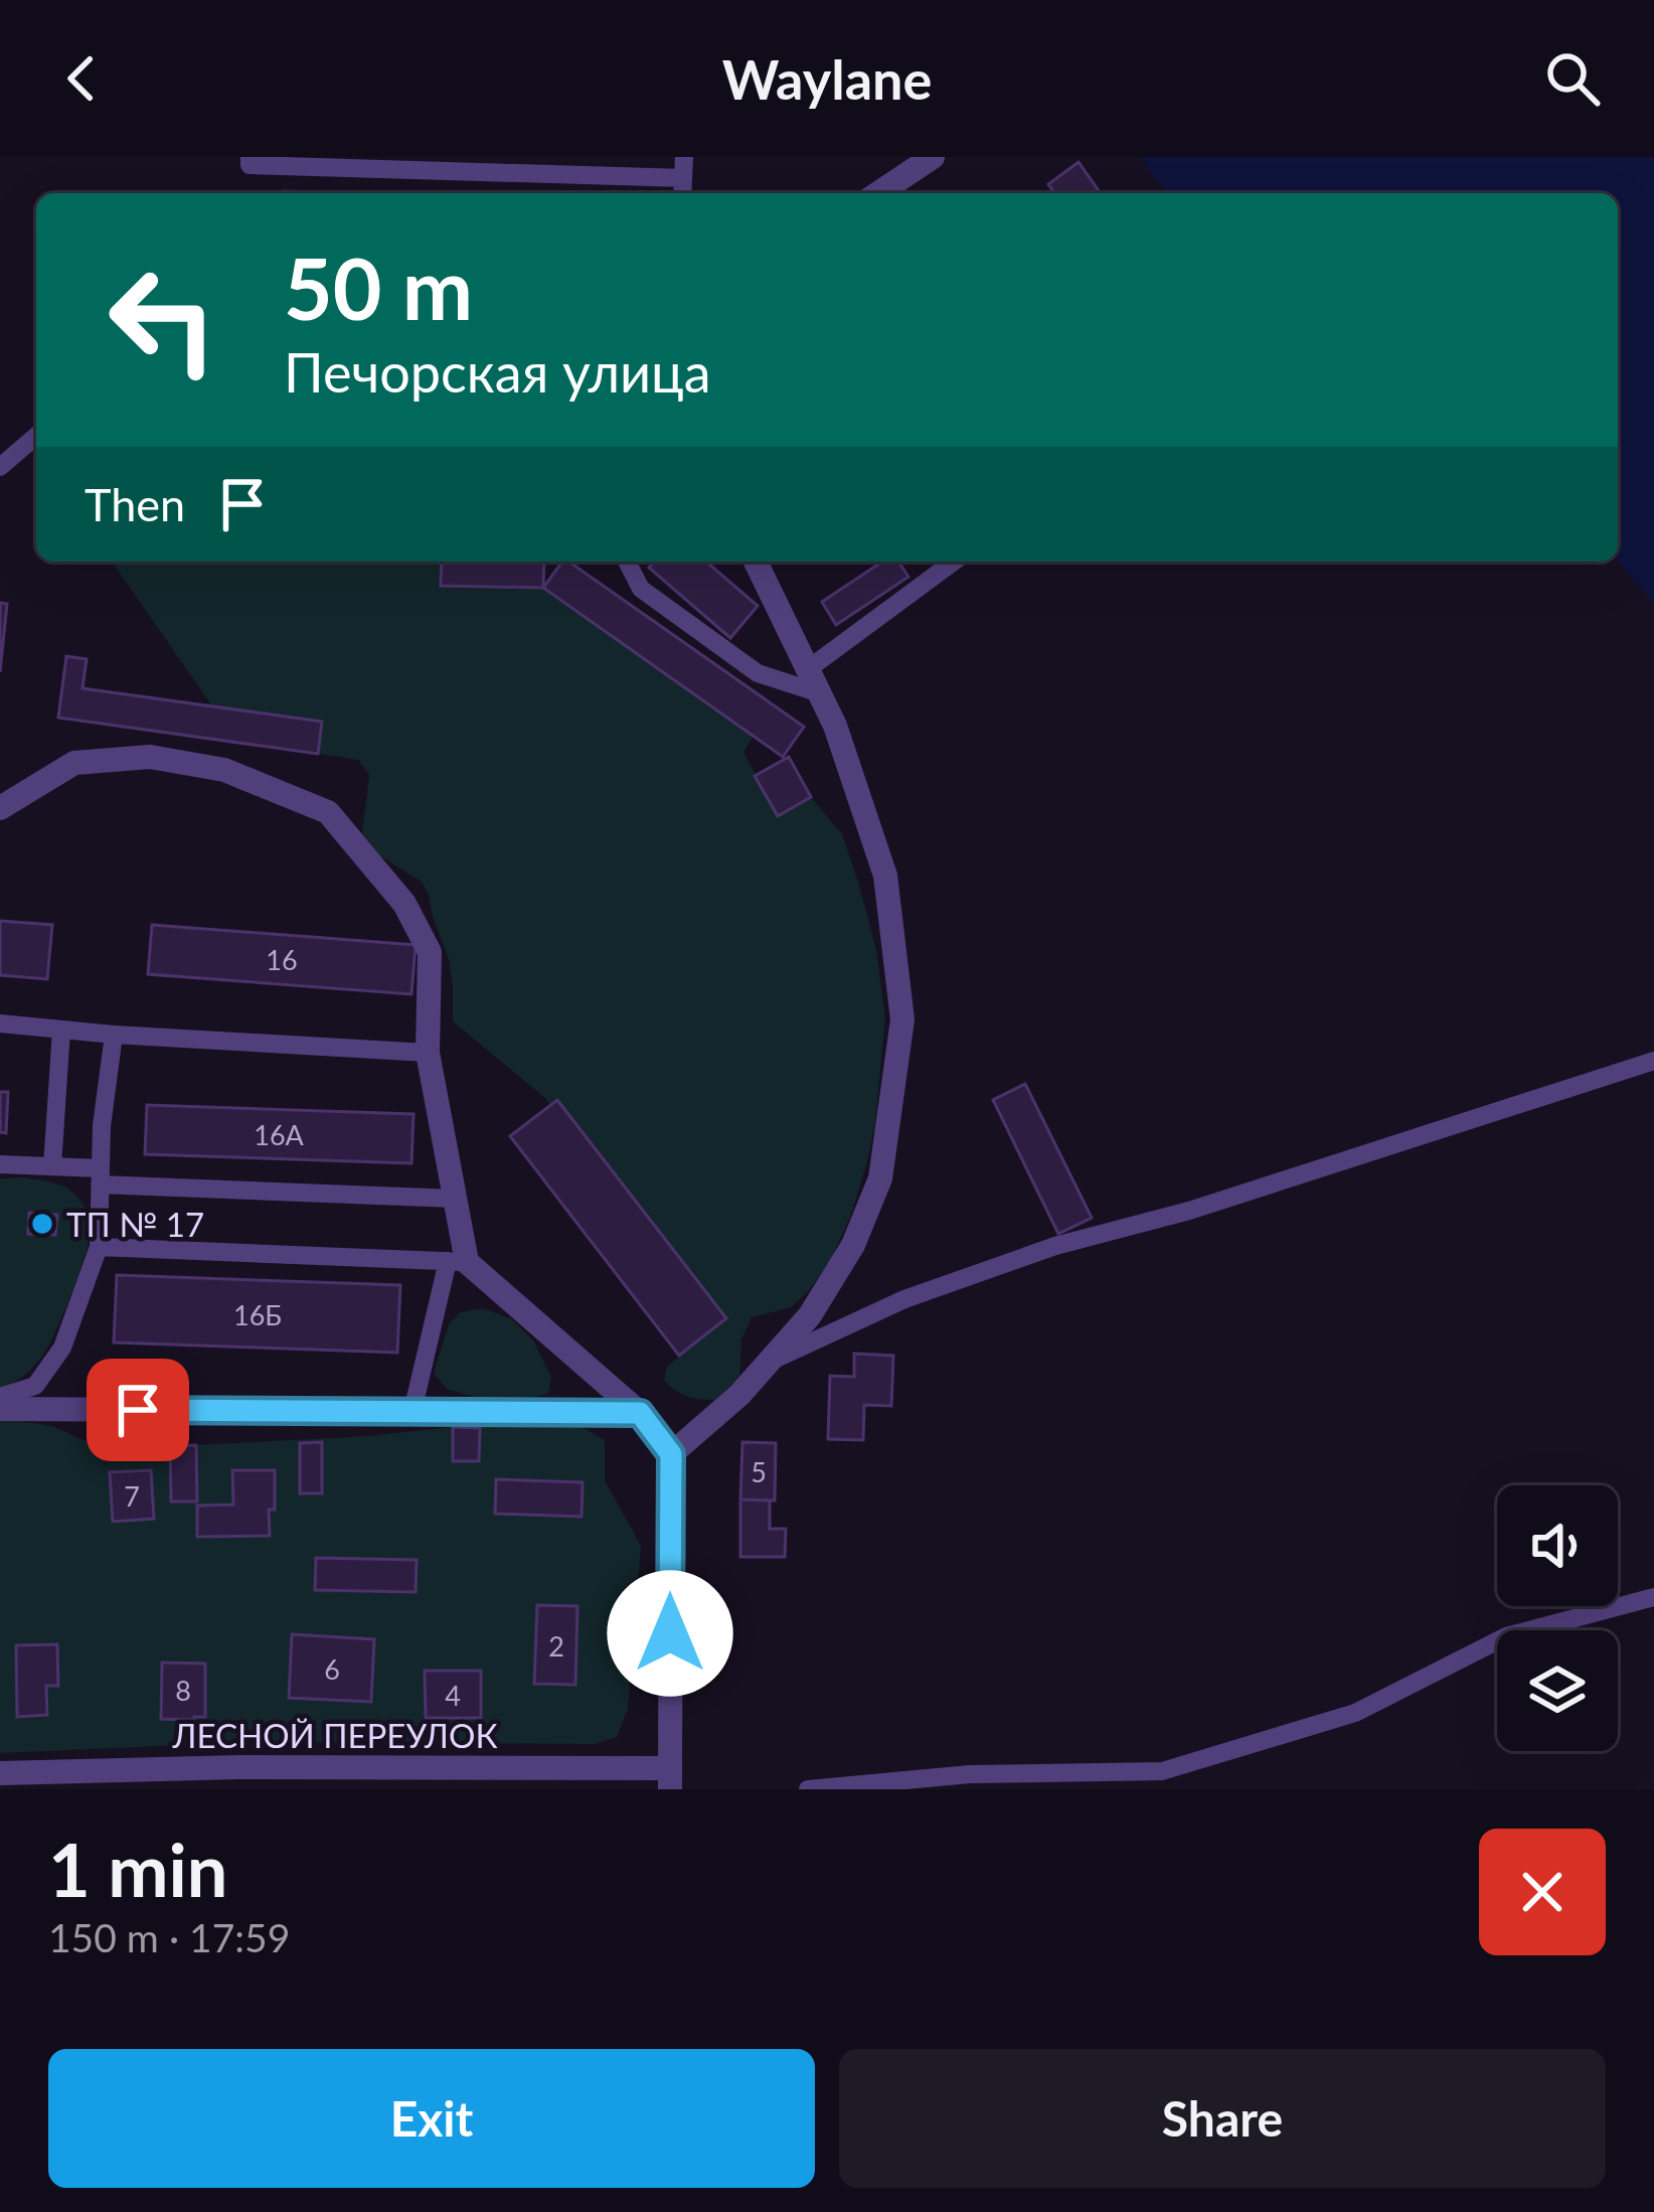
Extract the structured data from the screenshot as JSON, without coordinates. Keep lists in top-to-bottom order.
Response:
{
  "streets": {
    "street": ["ЛЕСНОЙ ПЕРЕУЛОК"]
  },
  "places": ["ТП № 17"],
  "house_numbers": [
    "16",
    "16А",
    "16Б",
    "5",
    "7",
    "2",
    "6",
    "8",
    "4"
  ],
  "page": {
    "header": "Waylane",
    "turn": ["50 m", "Печорская улица"],
    "then": "Then",
    "heading": ["1 min", "150 m · 17:59"],
    "buttons": ["Exit", "Share"]
  }
}
